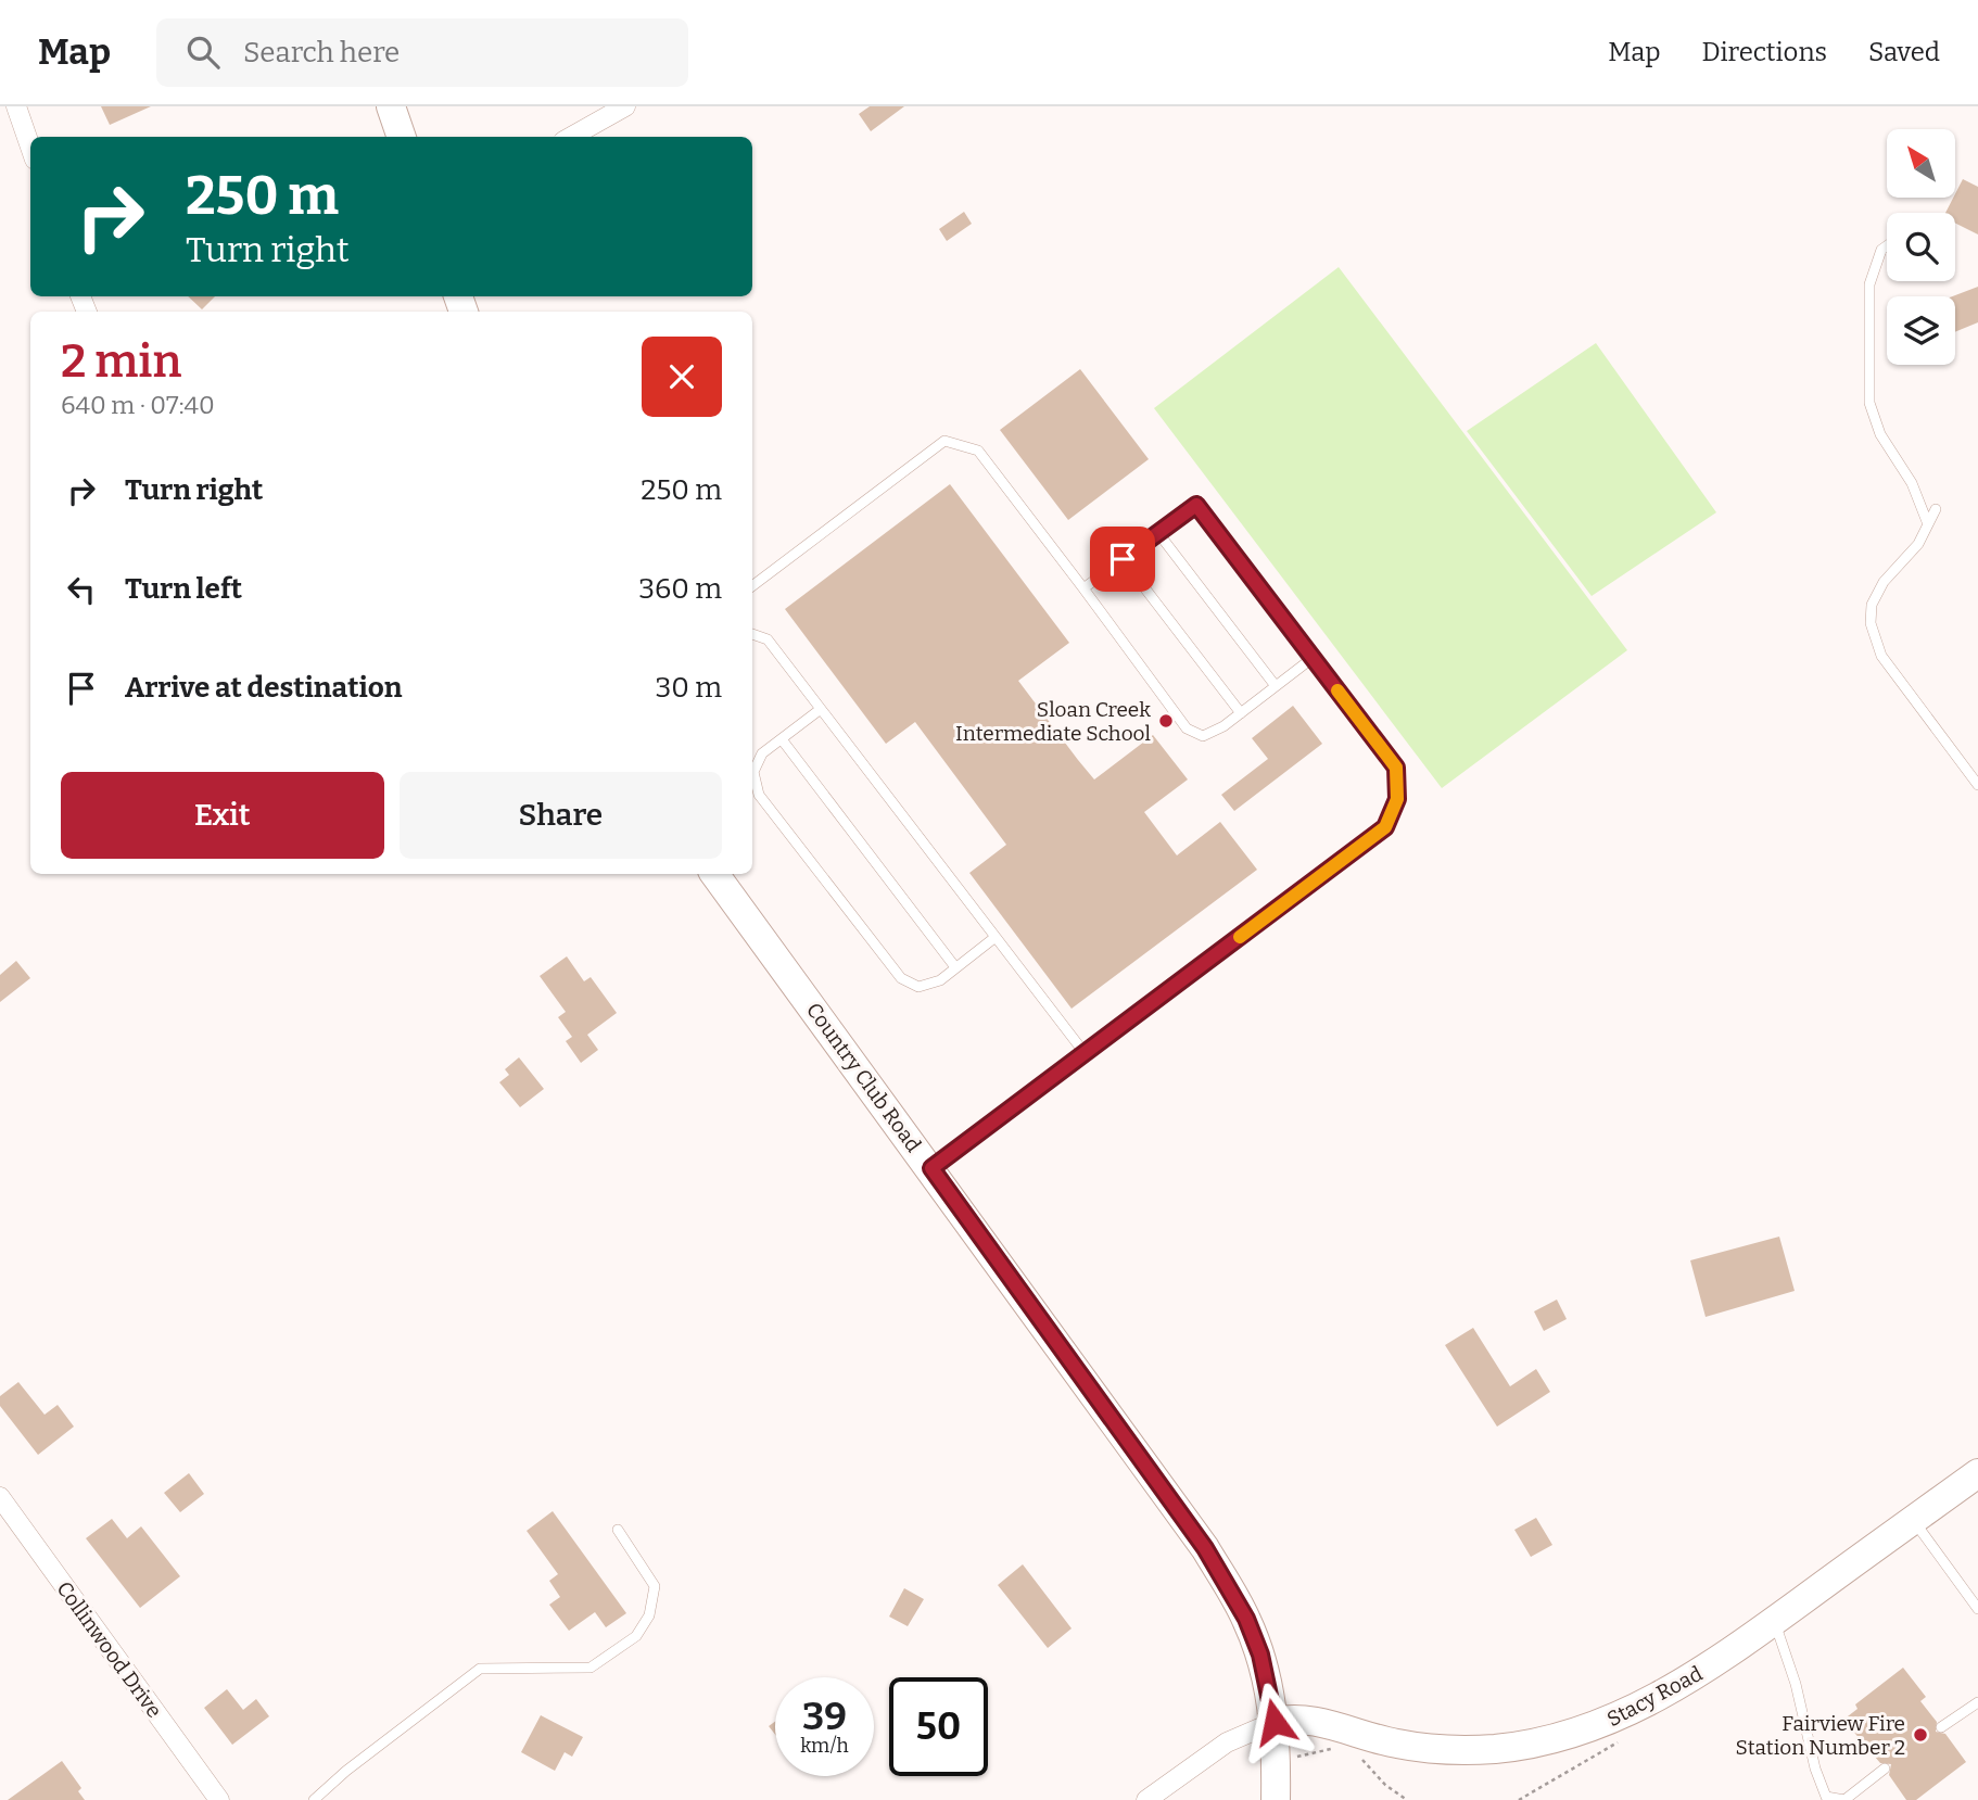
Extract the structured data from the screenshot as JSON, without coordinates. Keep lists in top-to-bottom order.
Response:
{
  "streets": {
    "main road": ["Country Club Road", "Stacy Road"],
    "street": ["Collinwood Drive"]
  },
  "crossings": [
    ["Country Club Road", "Stacy Road"]
  ],
  "places": ["Sloan Creek Intermediate School", "Fairview Fire Station Number 2"],
  "north": "top left",
  "page": {
    "header": "Map",
    "search": "Search here",
    "nav": ["Map", "Directions", "Saved"],
    "turn": ["250 m", "Turn right"],
    "heading": ["2 min", "640 m · 07:40"],
    "list": [
      {
        "name": "Turn right",
        "value": "250 m"
      },
      {
        "name": "Turn left",
        "value": "360 m"
      },
      {
        "name": "Arrive at destination",
        "value": "30 m"
      }
    ],
    "buttons": ["Exit", "Share"],
    "speed": "39 km/h",
    "limit": "50"
  }
}
